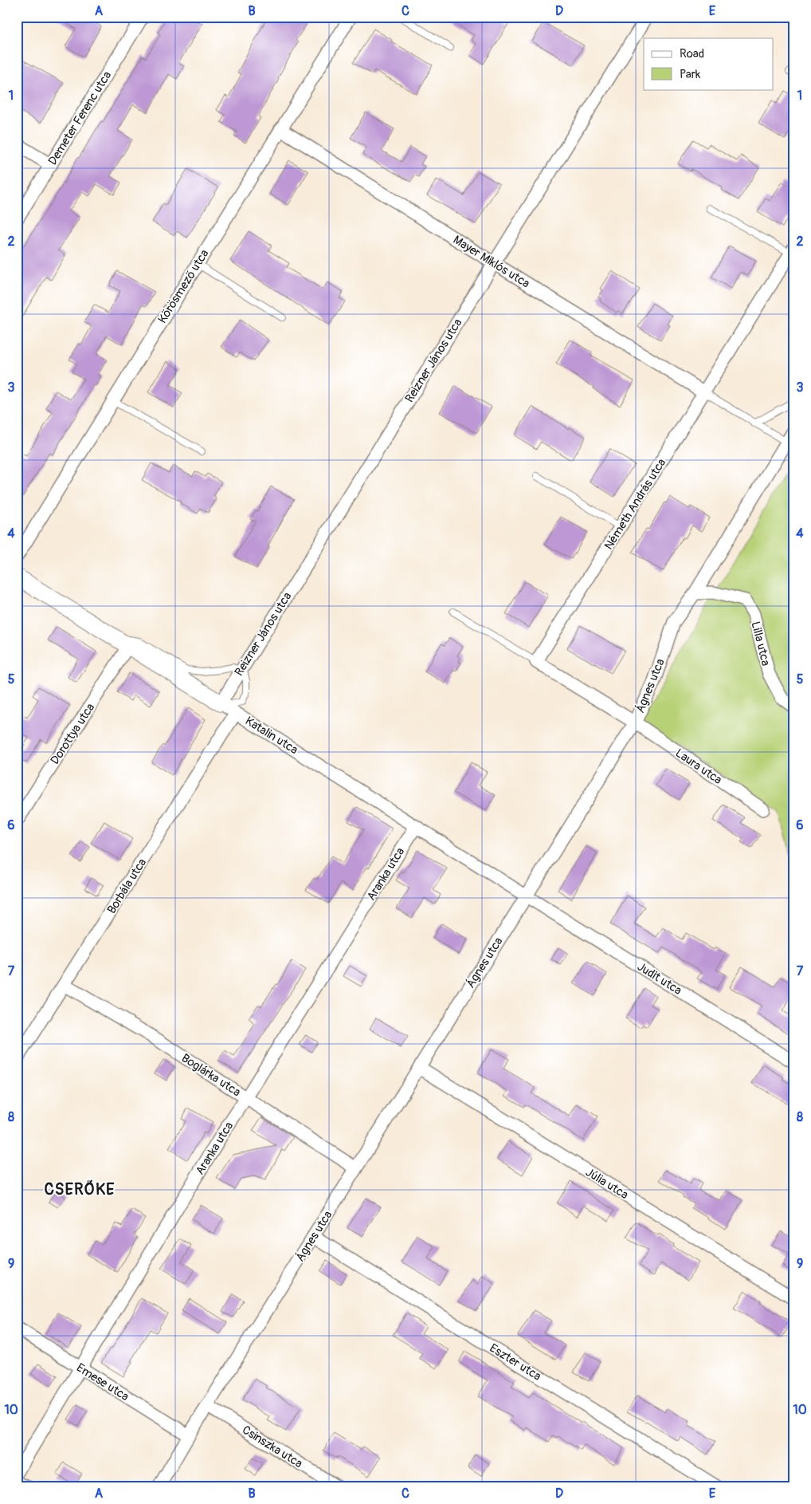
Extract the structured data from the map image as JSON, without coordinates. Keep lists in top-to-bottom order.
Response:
{
  "streets": {
    "street": [
      "Demeter Ferenc utca",
      "Mayer Miklós utca",
      "Kőrösmező utca",
      "Reizner János utca",
      "Németh András utca",
      "Lilla utca",
      "Ágnes utca",
      "Dorottya utca",
      "Katalin utca",
      "Laura utca",
      "Aranka utca",
      "Borbála utca",
      "Judit utca",
      "Boglárka utca",
      "Júlia utca",
      "Eszter utca",
      "Emese utca",
      "Csinszka utca"
    ]
  },
  "crossings": [
    ["Mayer Miklós utca", "Kőrösmező utca"],
    ["Mayer Miklós utca", "Reizner János utca"],
    ["Mayer Miklós utca", "Németh András utca"],
    ["Reizner János utca", "Katalin utca"],
    ["Lilla utca", "Ágnes utca"],
    ["Ágnes utca", "Katalin utca"],
    ["Ágnes utca", "Laura utca"],
    ["Ágnes utca", "Judit utca"],
    ["Ágnes utca", "Boglárka utca"],
    ["Ágnes utca", "Júlia utca"],
    ["Ágnes utca", "Eszter utca"],
    ["Ágnes utca", "Emese utca"],
    ["Ágnes utca", "Csinszka utca"],
    ["Dorottya utca", "Katalin utca"],
    ["Katalin utca", "Aranka utca"],
    ["Katalin utca", "Borbála utca"],
    ["Katalin utca", "Judit utca"],
    ["Aranka utca", "Boglárka utca"],
    ["Aranka utca", "Emese utca"],
    ["Borbála utca", "Boglárka utca"]
  ],
  "districts": ["CSERŐKE"],
  "legend": ["Road", "Park"],
  "grid": {
    "columns": [
      "A",
      "B",
      "C",
      "D",
      "E"
    ],
    "rows": [
      "1",
      "2",
      "3",
      "4",
      "5",
      "6",
      "7",
      "8",
      "9",
      "10"
    ]
  }
}
